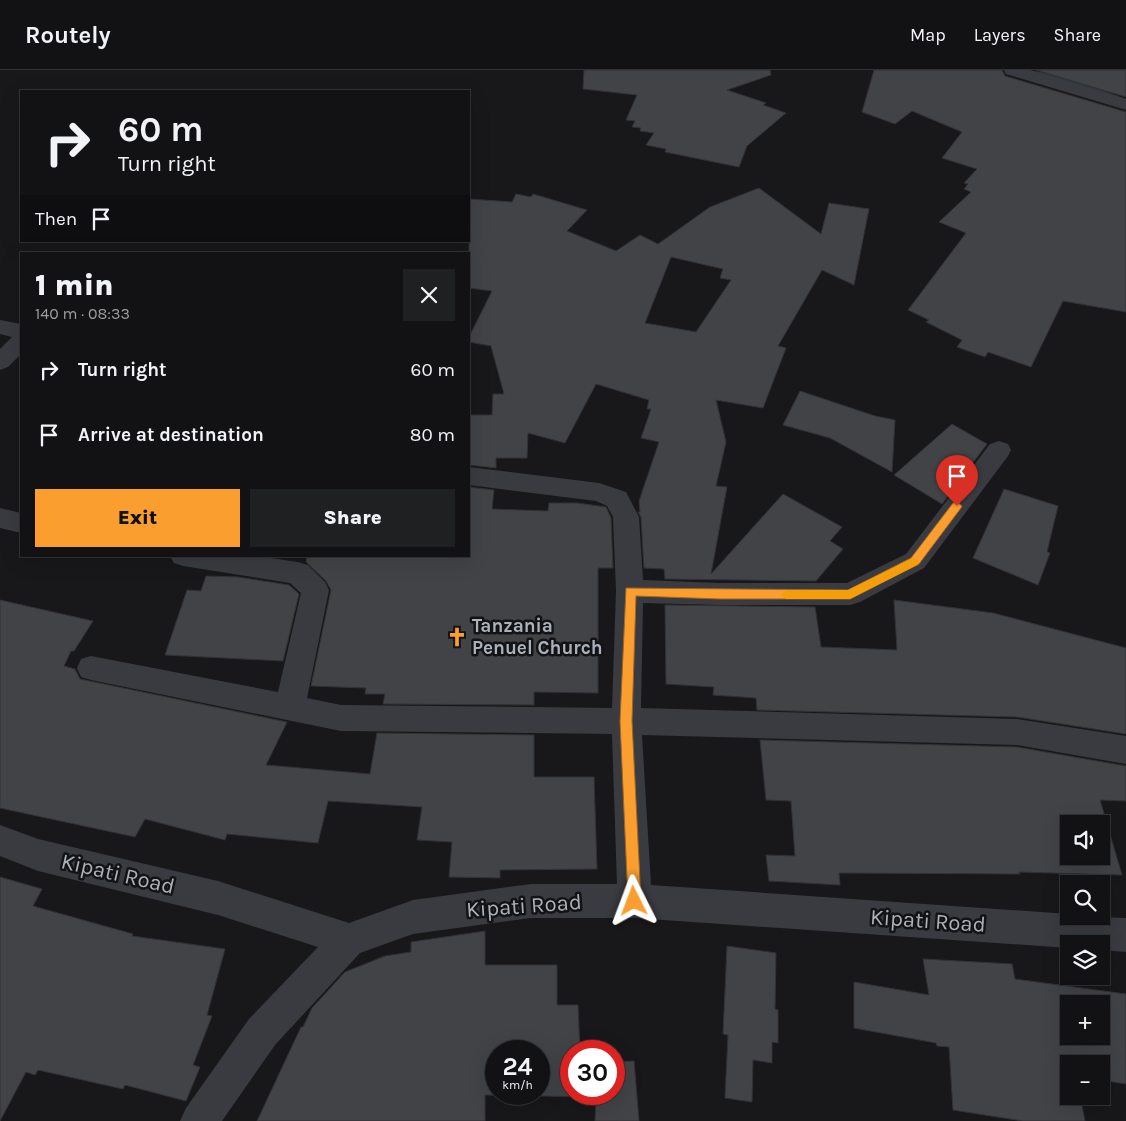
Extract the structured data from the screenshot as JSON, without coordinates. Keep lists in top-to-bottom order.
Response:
{
  "streets": {
    "street": ["Kipati Road"]
  },
  "places": {
    "church": ["Tanzania Penuel Church"]
  },
  "page": {
    "header": "Routely",
    "nav": ["Map", "Layers", "Share"],
    "turn": ["60 m", "Turn right"],
    "then": "Then",
    "heading": ["1 min", "140 m · 08:33"],
    "list": [
      {
        "name": "Turn right",
        "value": "60 m"
      },
      {
        "name": "Arrive at destination",
        "value": "80 m"
      }
    ],
    "buttons": ["Exit", "Share"],
    "map_buttons": ["+", "−"],
    "speed": "24 km/h",
    "limit": "30"
  }
}
